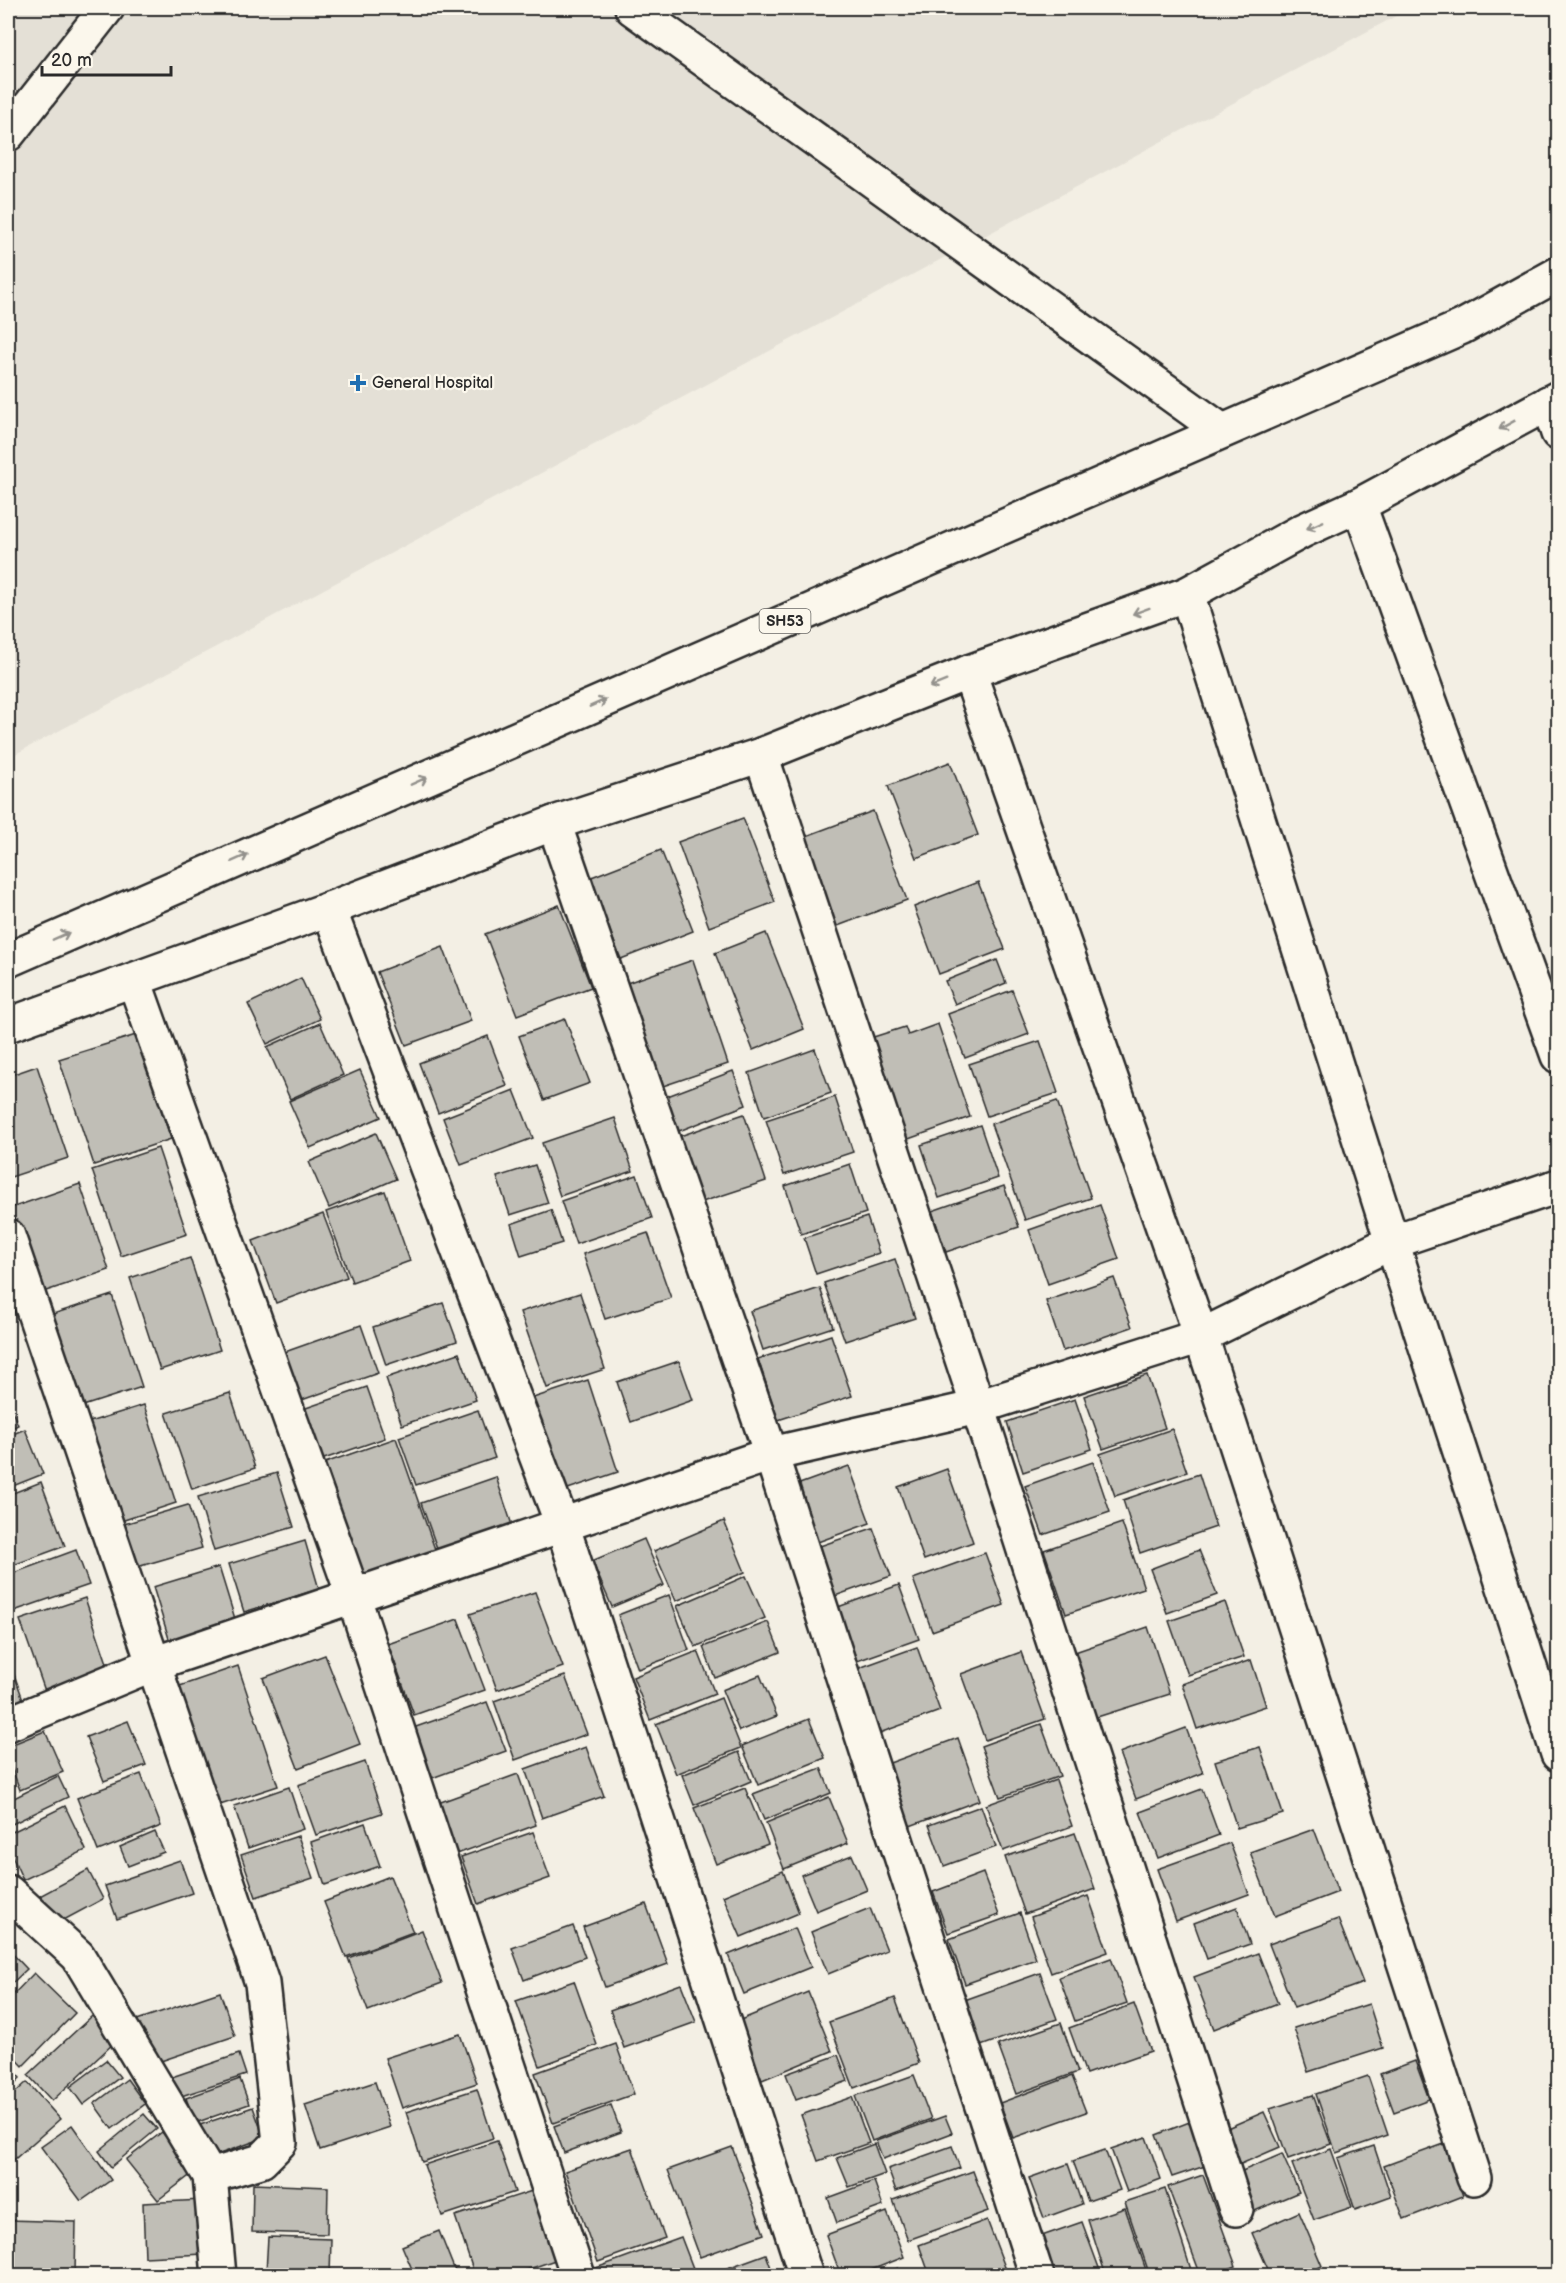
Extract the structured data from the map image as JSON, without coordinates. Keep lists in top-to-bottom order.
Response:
{
  "streets": {
    "street": ["SH53"]
  },
  "places": {
    "health": ["General Hospital"]
  },
  "scale_bar": "20 m"
}
